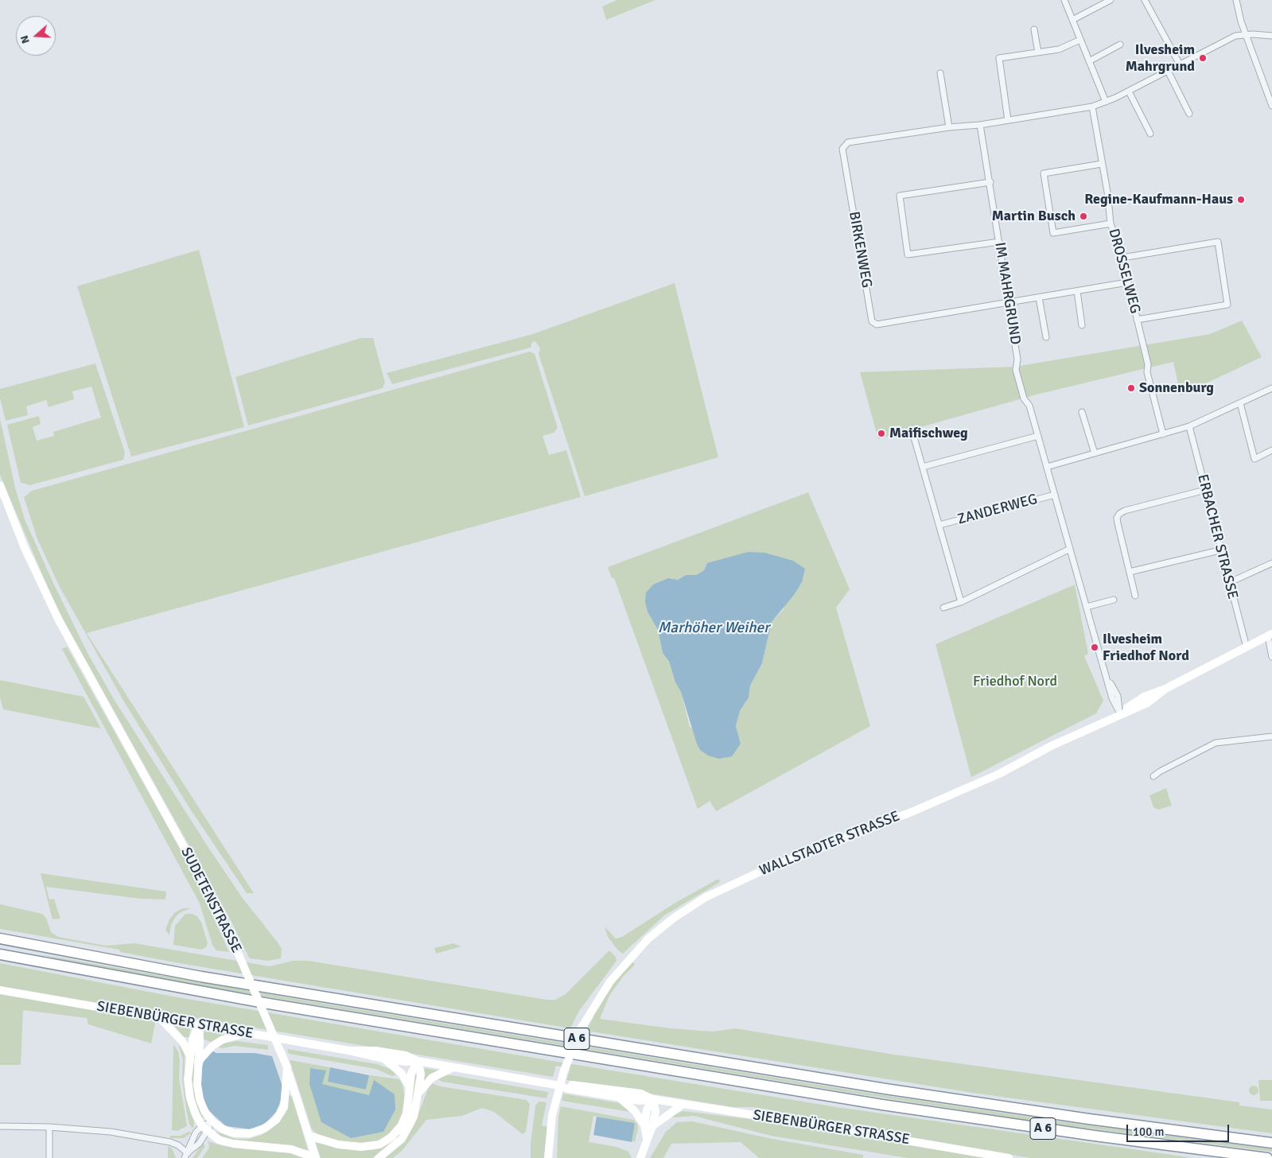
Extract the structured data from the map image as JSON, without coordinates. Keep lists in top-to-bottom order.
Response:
{
  "streets": {
    "highway": ["A 6"],
    "main road": ["WALLSTADTER STRASSE", "SUDETENSTRASSE", "SIEBENBÜRGER STRASSE"],
    "street": [
      "BIRKENWEG",
      "DROSSELWEG",
      "IM MAHRGRUND",
      "ZANDERWEG",
      "ERBACHER STRASSE"
    ]
  },
  "crossings": [
    ["BIRKENWEG", "IM MAHRGRUND"],
    ["IM MAHRGRUND", "ZANDERWEG"],
    ["IM MAHRGRUND", "WALLSTADTER STRASSE"],
    ["ERBACHER STRASSE", "WALLSTADTER STRASSE"]
  ],
  "water": ["Marhöher Weiher"],
  "parks": ["Friedhof Nord"],
  "places": [
    "Ilvesheim Mahrgrund",
    "Regine-Kaufmann-Haus",
    "Martin Busch",
    "Sonnenburg",
    "Maifischweg",
    "Ilvesheim Friedhof Nord"
  ],
  "scale_bar": "100 m",
  "north": "left"
}
